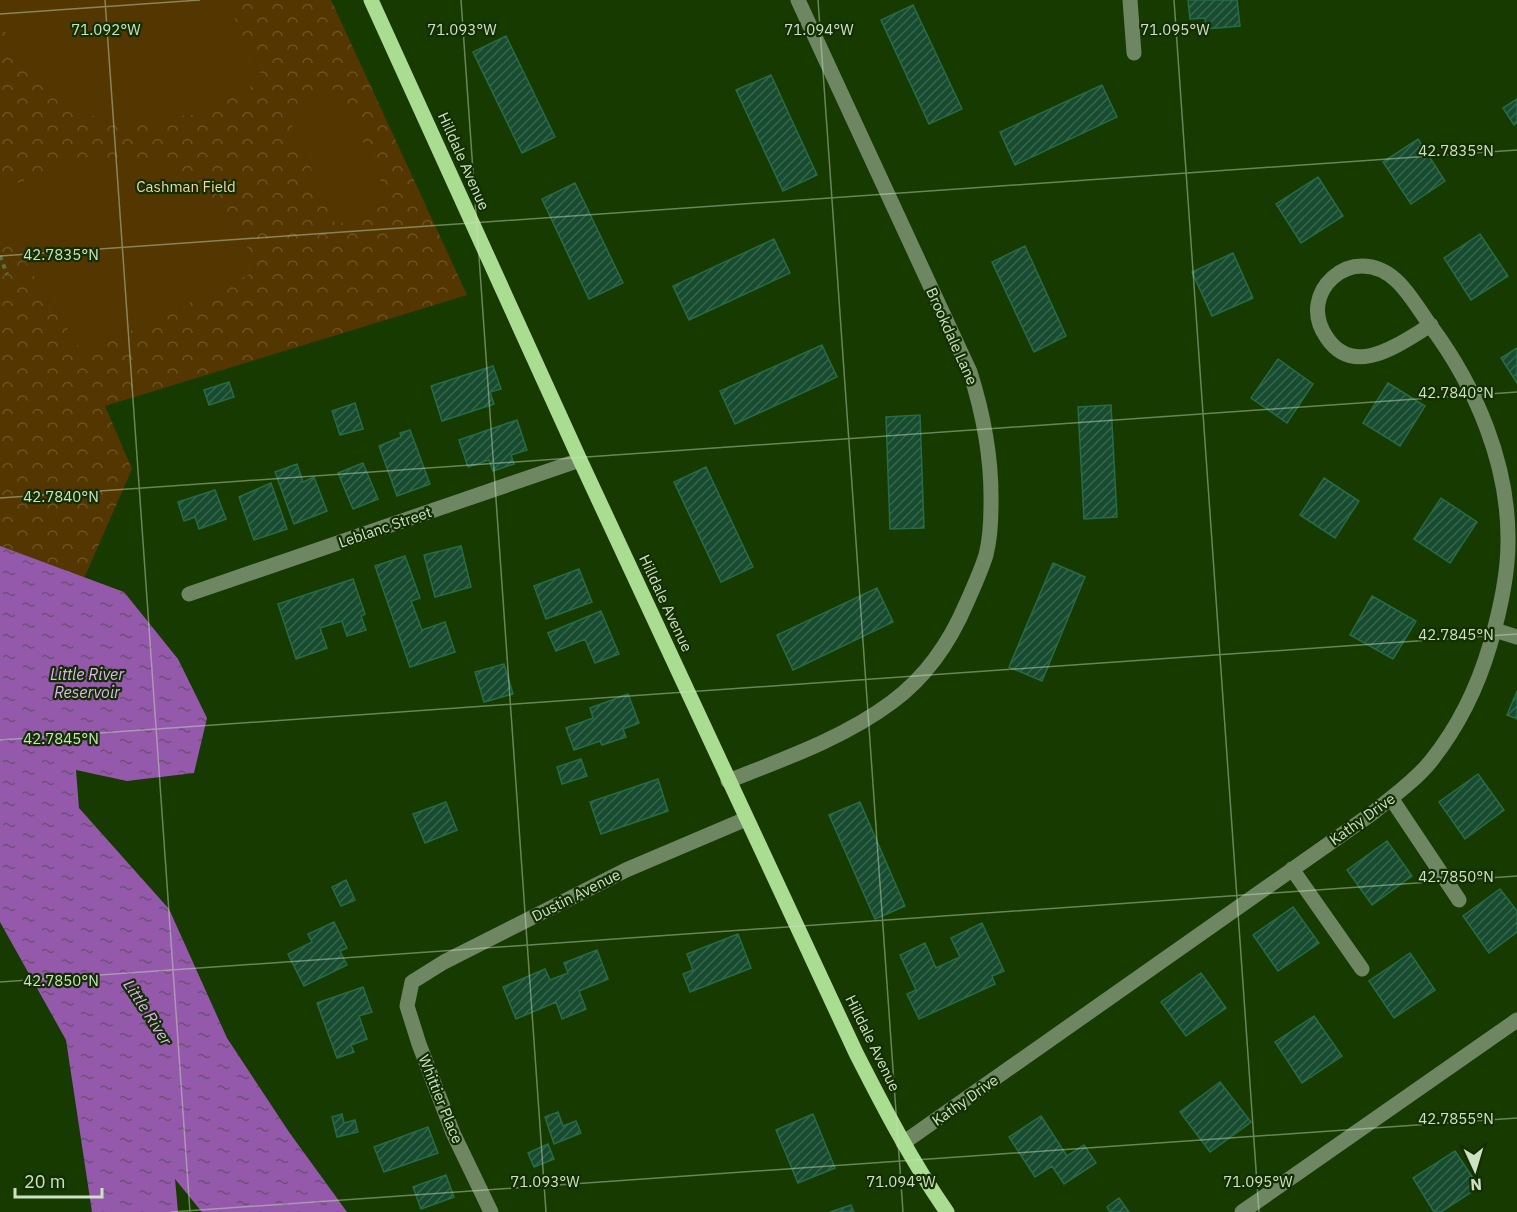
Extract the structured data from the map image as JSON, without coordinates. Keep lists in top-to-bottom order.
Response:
{
  "streets": {
    "main road": ["Hilldale Avenue"],
    "street": [
      "Brookdale Lane",
      "Leblanc Street",
      "Kathy Drive",
      "Dustin Avenue",
      "Whittier Place"
    ]
  },
  "crossings": [
    ["Hilldale Avenue", "Brookdale Lane"],
    ["Hilldale Avenue", "Leblanc Street"],
    ["Hilldale Avenue", "Kathy Drive"],
    ["Hilldale Avenue", "Dustin Avenue"],
    ["Dustin Avenue", "Whittier Place"]
  ],
  "water": ["Little River Reservoir", "Little River"],
  "parks": ["Cashman Field"],
  "scale_bar": "20 m",
  "north": "bottom",
  "coordinates": [
    "71.092°W",
    "71.093°W",
    "71.094°W",
    "71.095°W",
    "42.7835°N",
    "42.7840°N",
    "42.7845°N",
    "42.7850°N",
    "42.7855°N"
  ]
}
